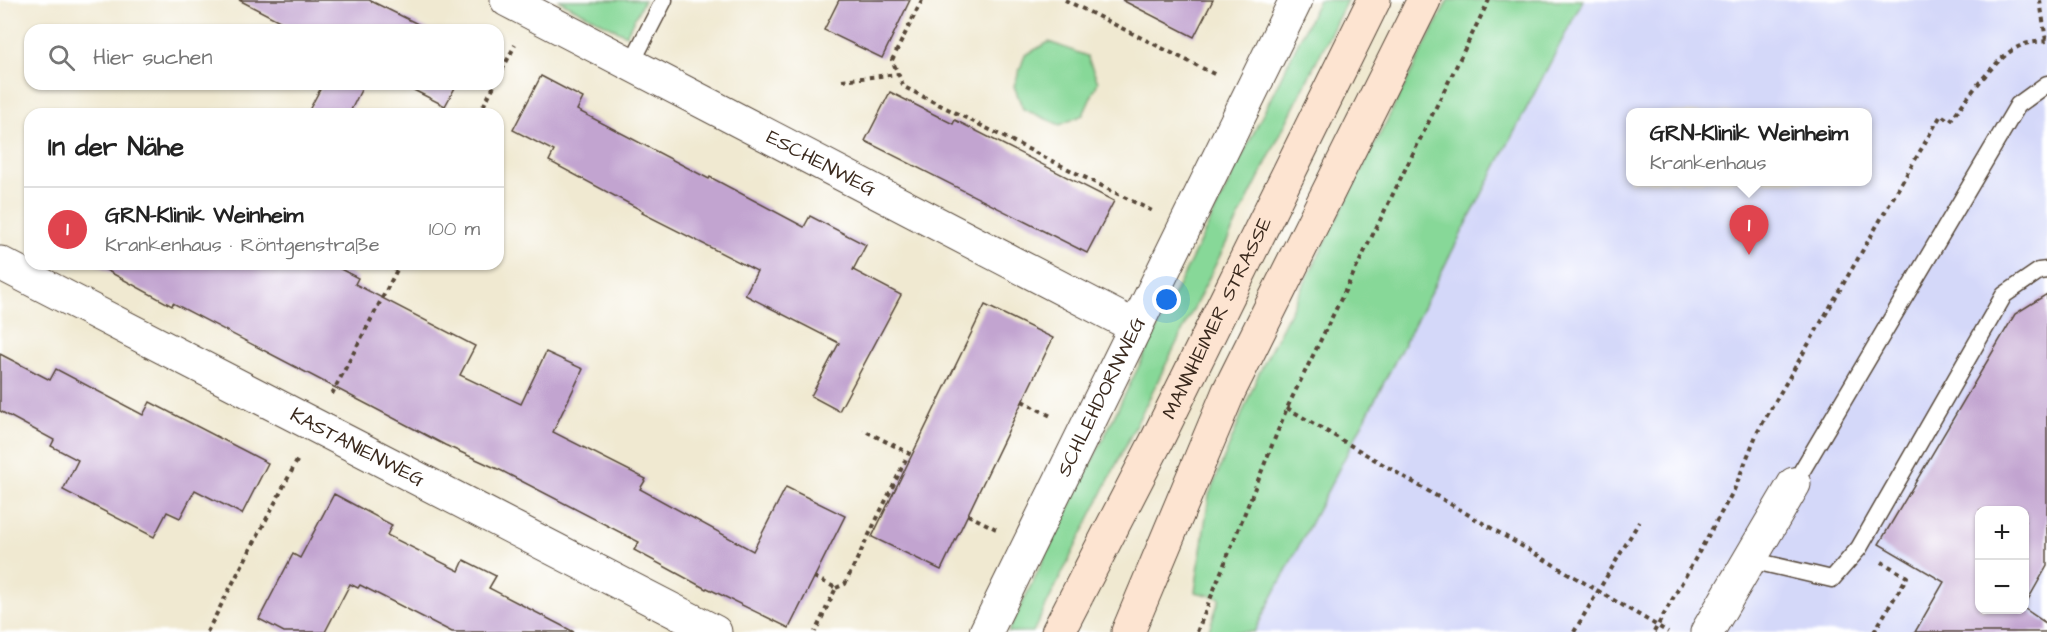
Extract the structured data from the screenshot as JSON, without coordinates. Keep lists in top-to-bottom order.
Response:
{
  "streets": {
    "main road": ["MANNHEIMER STRASSE"],
    "street": ["ESCHENWEG", "SCHLEHDORNWEG", "KASTANIENWEG"]
  },
  "crossings": [
    ["ESCHENWEG", "SCHLEHDORNWEG"]
  ],
  "page": {
    "search": "Hier suchen",
    "popup": ["GRN-Klinik Weinheim", "Krankenhaus"],
    "heading": "In der Nähe",
    "list": [
      {
        "mark": "1",
        "name": "GRN-Klinik Weinheim",
        "note": "Krankenhaus · Röntgenstraße",
        "value": "100 m"
      }
    ],
    "pins": "1",
    "map_buttons": ["+", "−"]
  }
}
